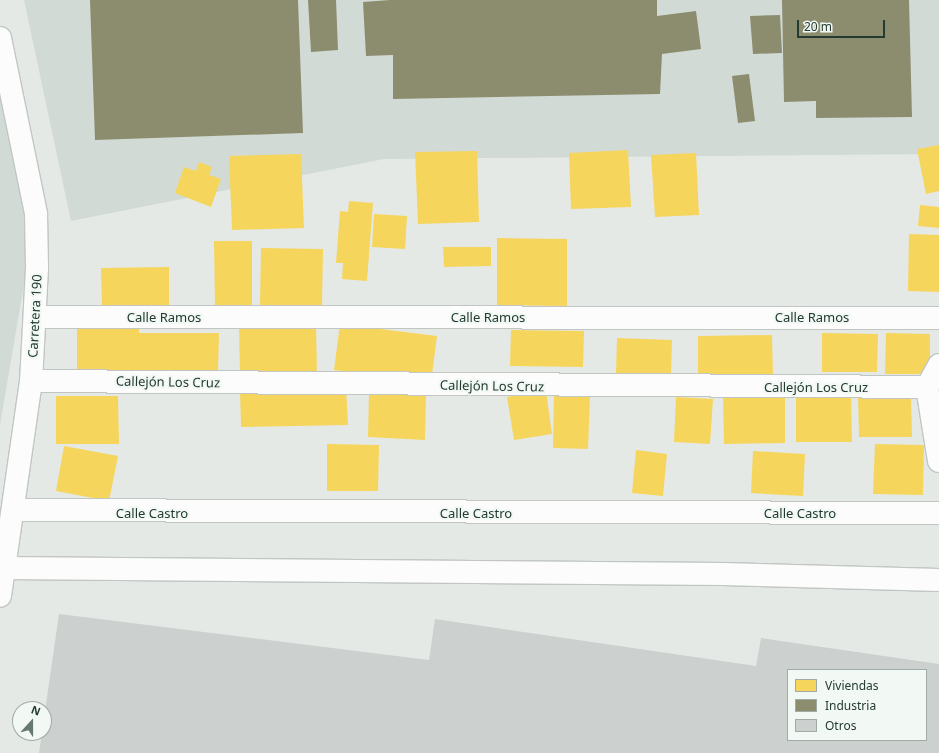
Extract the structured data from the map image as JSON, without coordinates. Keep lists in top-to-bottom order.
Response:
{
  "streets": {
    "street": [
      "Carretera 190",
      "Calle Ramos",
      "Callejón Los Cruz",
      "Calle Castro"
    ]
  },
  "crossings": [
    ["Carretera 190", "Calle Ramos"],
    ["Carretera 190", "Callejón Los Cruz"],
    ["Carretera 190", "Calle Castro"]
  ],
  "legend": ["Viviendas", "Industria", "Otros"],
  "scale_bar": "20 m",
  "north": "top"
}
